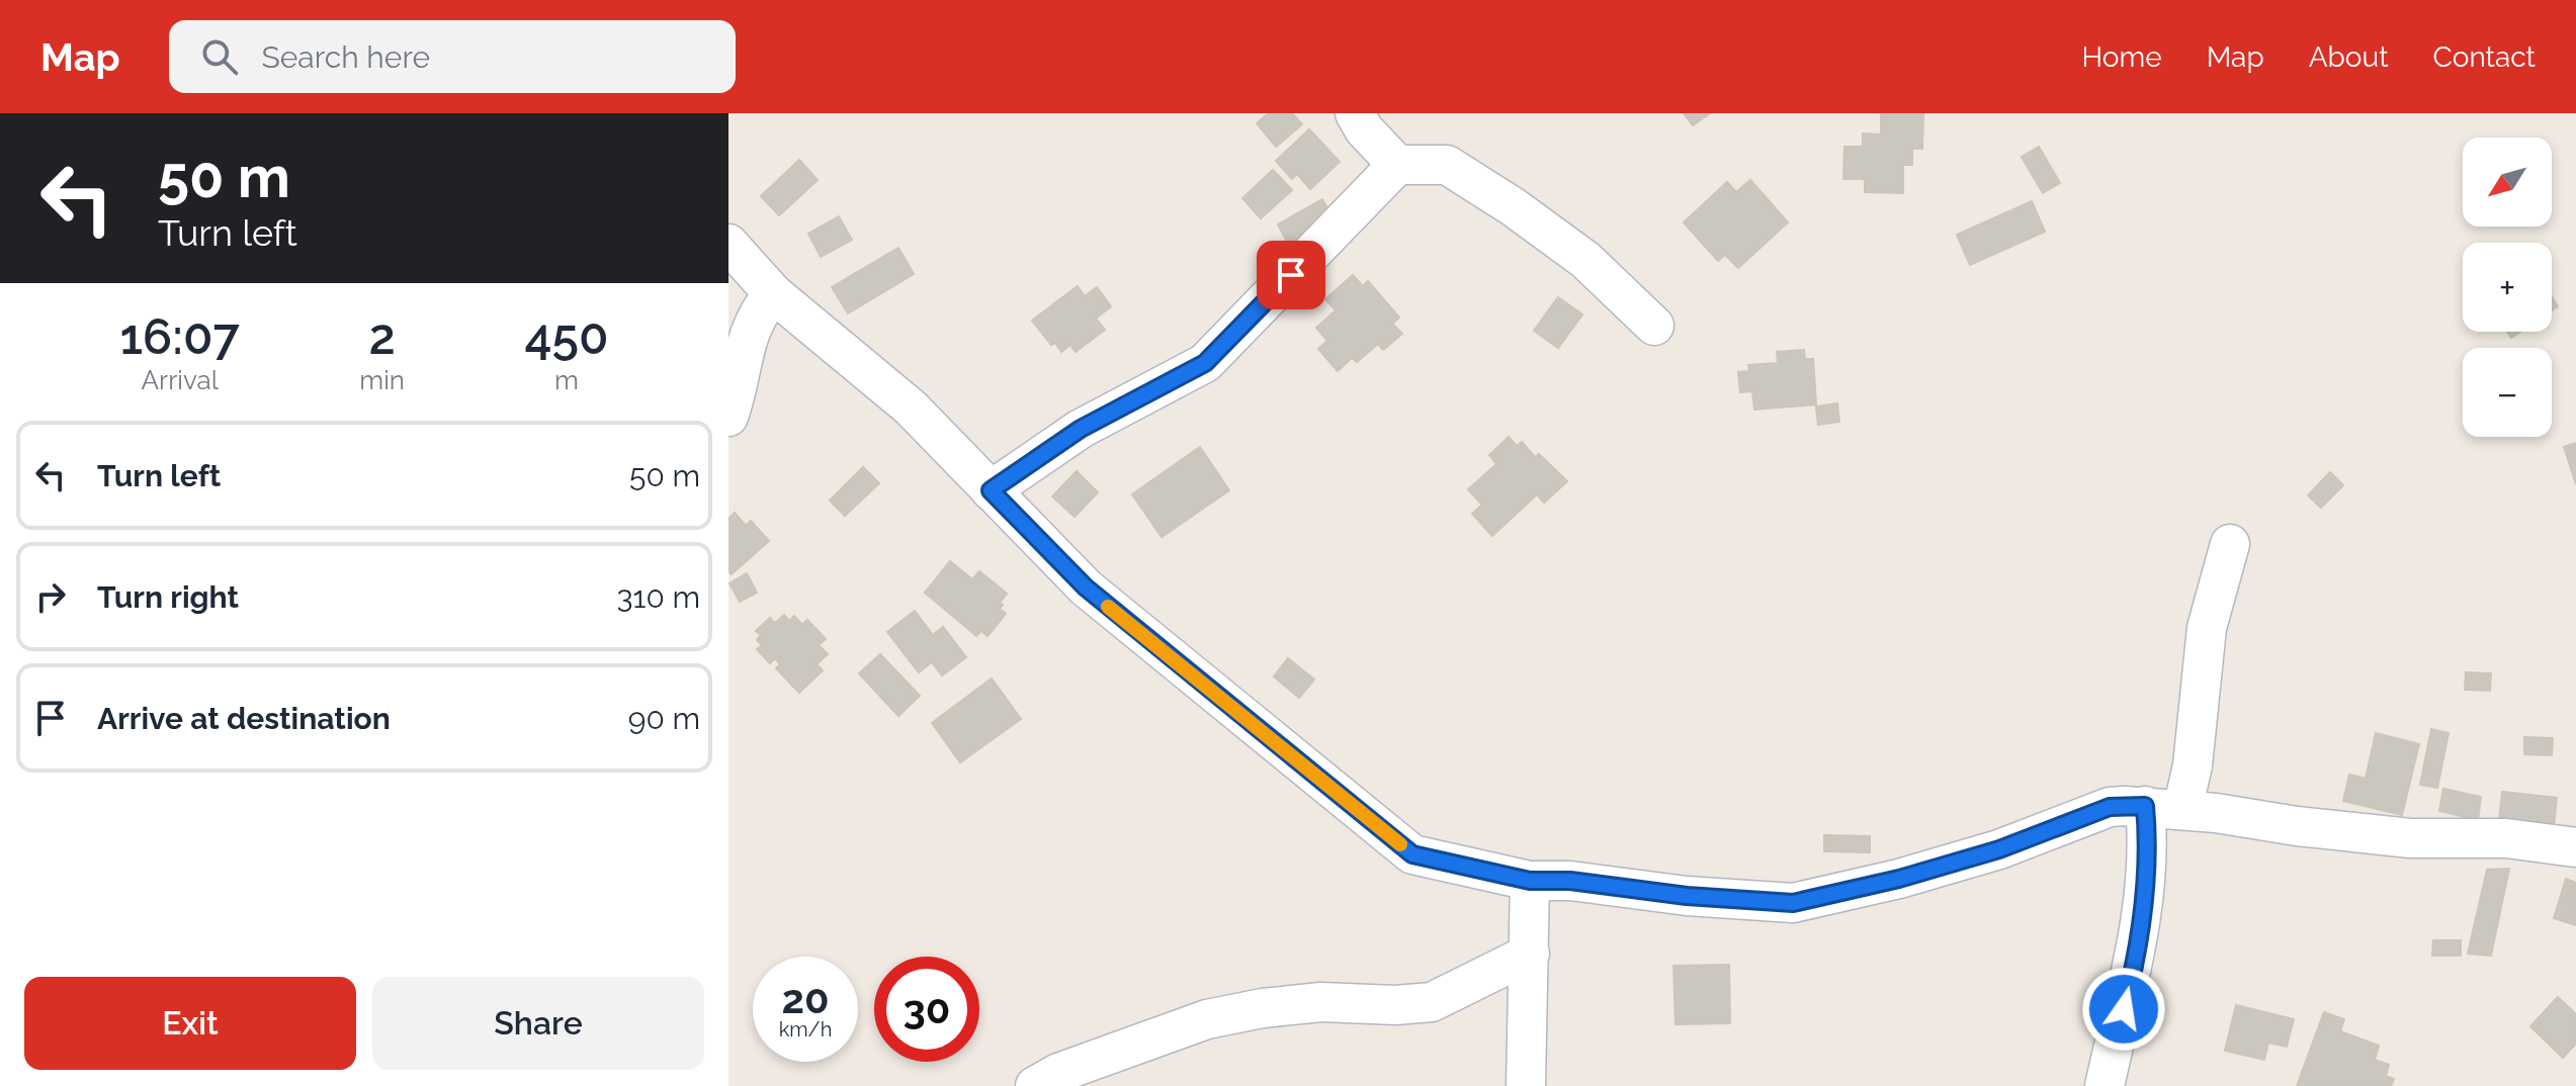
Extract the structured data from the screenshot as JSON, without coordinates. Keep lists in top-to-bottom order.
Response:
{
  "north": "bottom left",
  "page": {
    "header": "Map",
    "search": "Search here",
    "nav": [
      "Home",
      "Map",
      "About",
      "Contact"
    ],
    "turn": ["50 m", "Turn left"],
    "map_buttons": ["+", "−"],
    "eta": [
      "16:07",
      "Arrival",
      "2",
      "min",
      "450",
      "m"
    ],
    "list": [
      {
        "name": "Turn left",
        "value": "50 m"
      },
      {
        "name": "Turn right",
        "value": "310 m"
      },
      {
        "name": "Arrive at destination",
        "value": "90 m"
      }
    ],
    "speed": "20 km/h",
    "limit": "30",
    "buttons": ["Exit", "Share"]
  }
}
